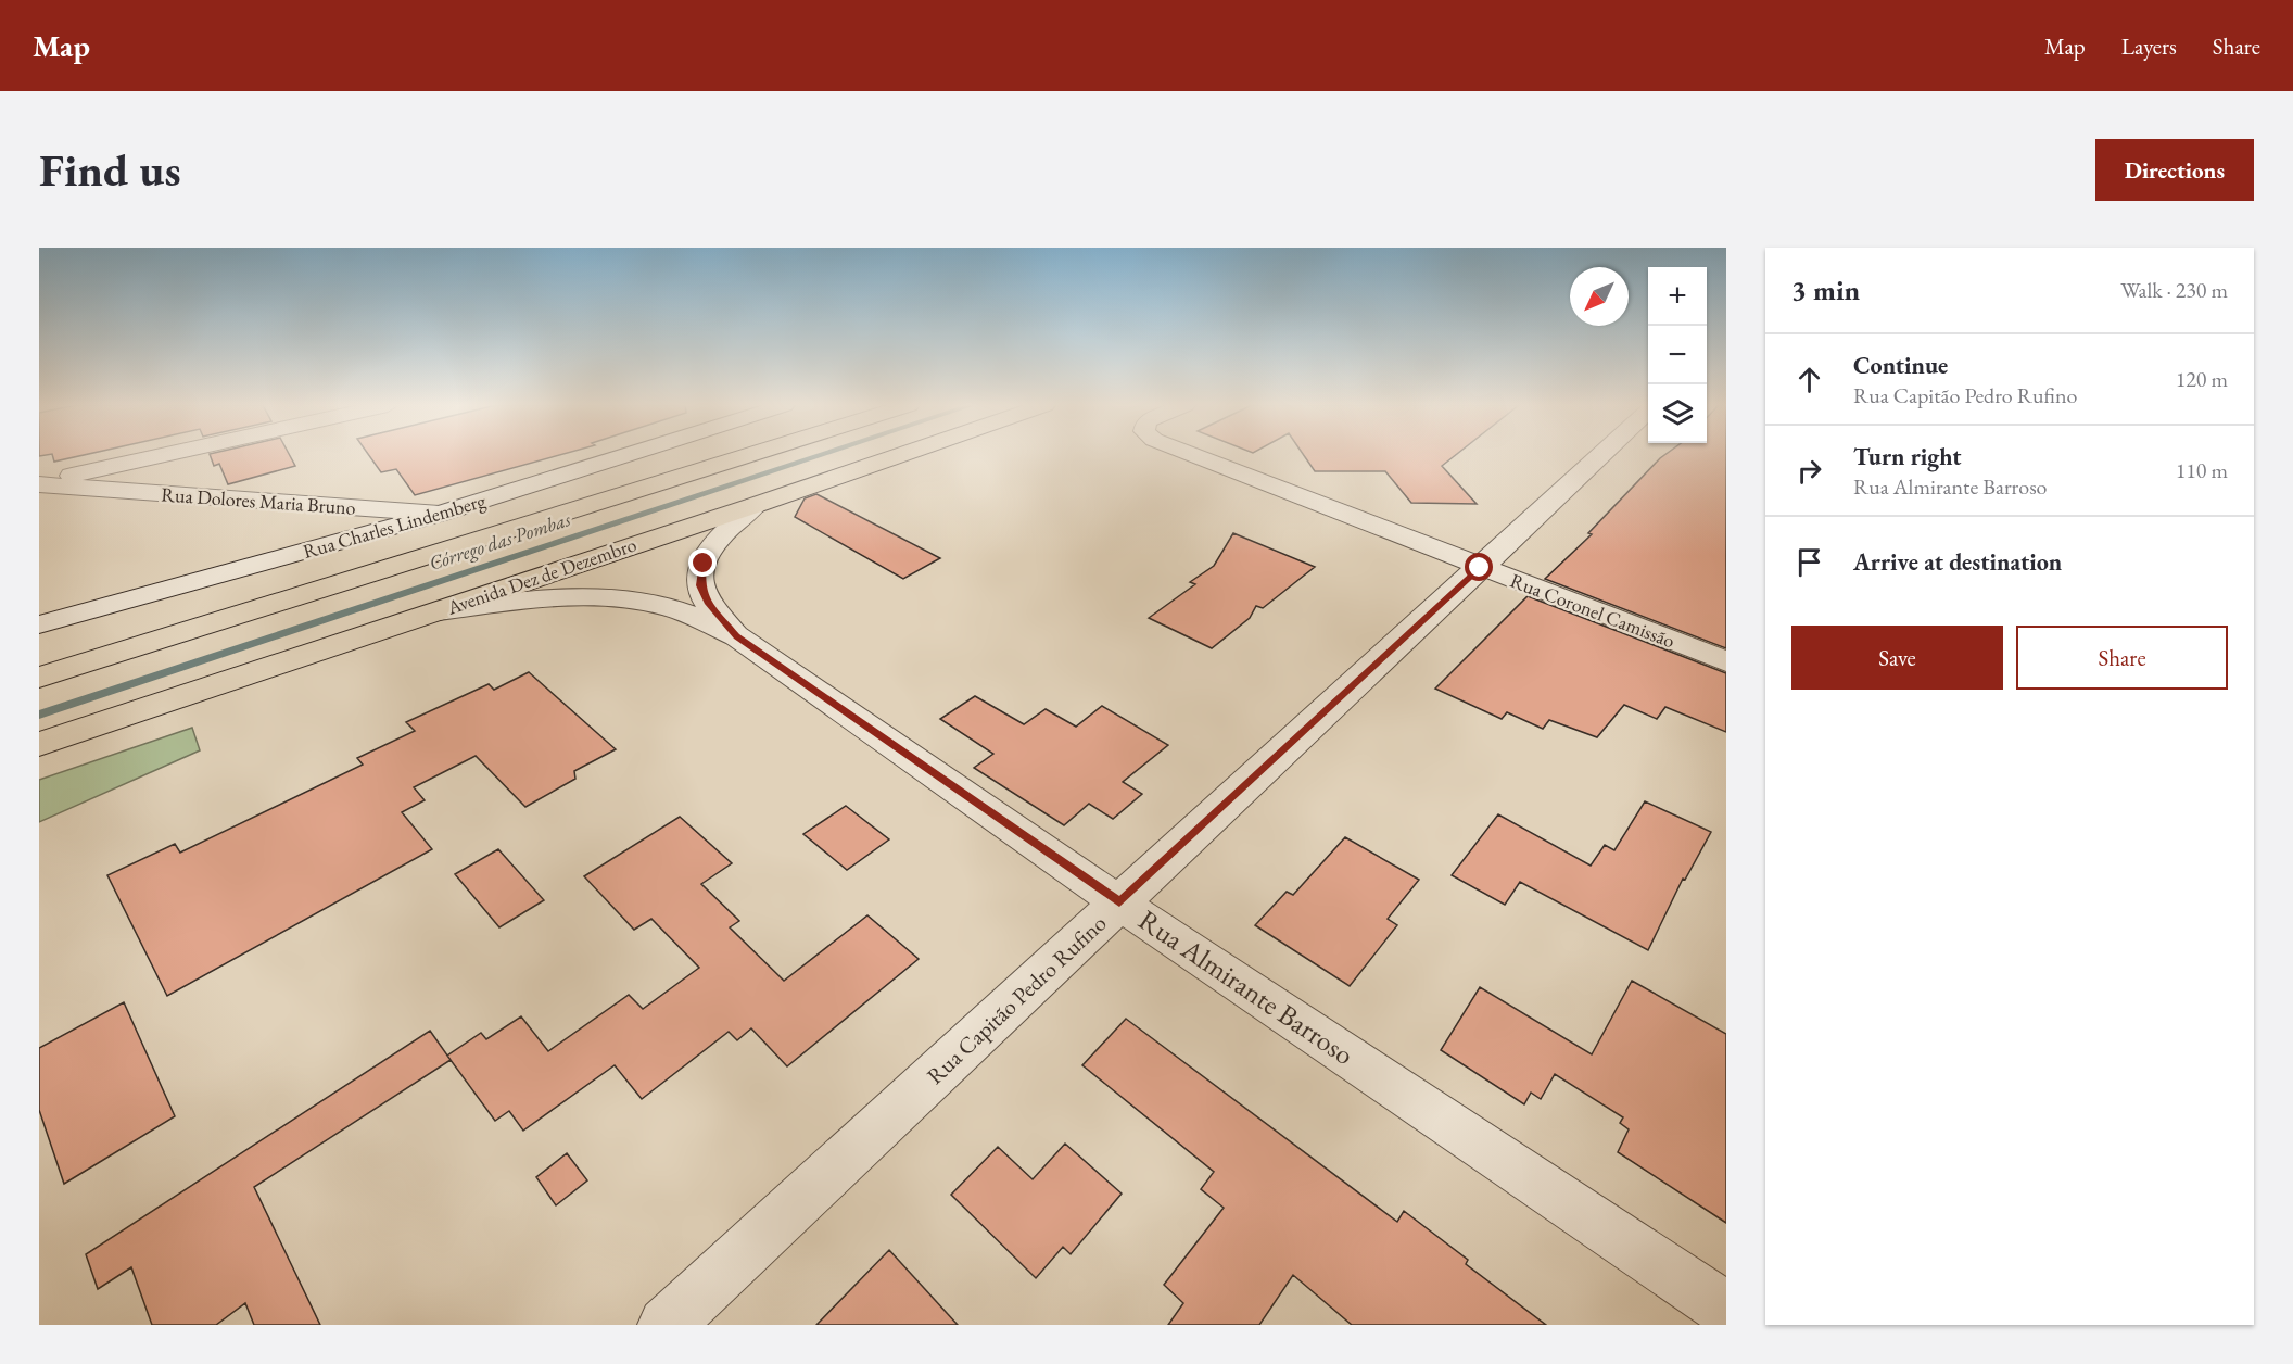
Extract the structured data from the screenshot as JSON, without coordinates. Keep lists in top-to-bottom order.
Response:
{
  "streets": {
    "highway": ["Avenida Dez de Dezembro"],
    "street": [
      "Rua Dolores Maria Bruno",
      "Rua Charles Lindemberg",
      "Rua Coronel Camissão",
      "Rua Almirante Barroso",
      "Rua Capitão Pedro Rufino"
    ]
  },
  "crossings": [
    ["Rua Dolores Maria Bruno", "Rua Charles Lindemberg"],
    ["Avenida Dez de Dezembro", "Rua Almirante Barroso"],
    ["Rua Coronel Camissão", "Rua Capitão Pedro Rufino"],
    ["Rua Almirante Barroso", "Rua Capitão Pedro Rufino"]
  ],
  "water": ["Córrego das Pombas"],
  "north": "bottom left",
  "page": {
    "header": "Map",
    "nav": ["Map", "Layers", "Share"],
    "buttons": [
      "Directions",
      ["Save", "Share"]
    ],
    "title": "Find us",
    "heading": ["3 min", "Walk · 230 m"],
    "map_buttons": ["+", "−"],
    "list": [
      ["Continue", "Rua Capitão Pedro Rufino", "120 m"],
      ["Turn right", "Rua Almirante Barroso", "110 m"],
      "Arrive at destination"
    ]
  }
}
